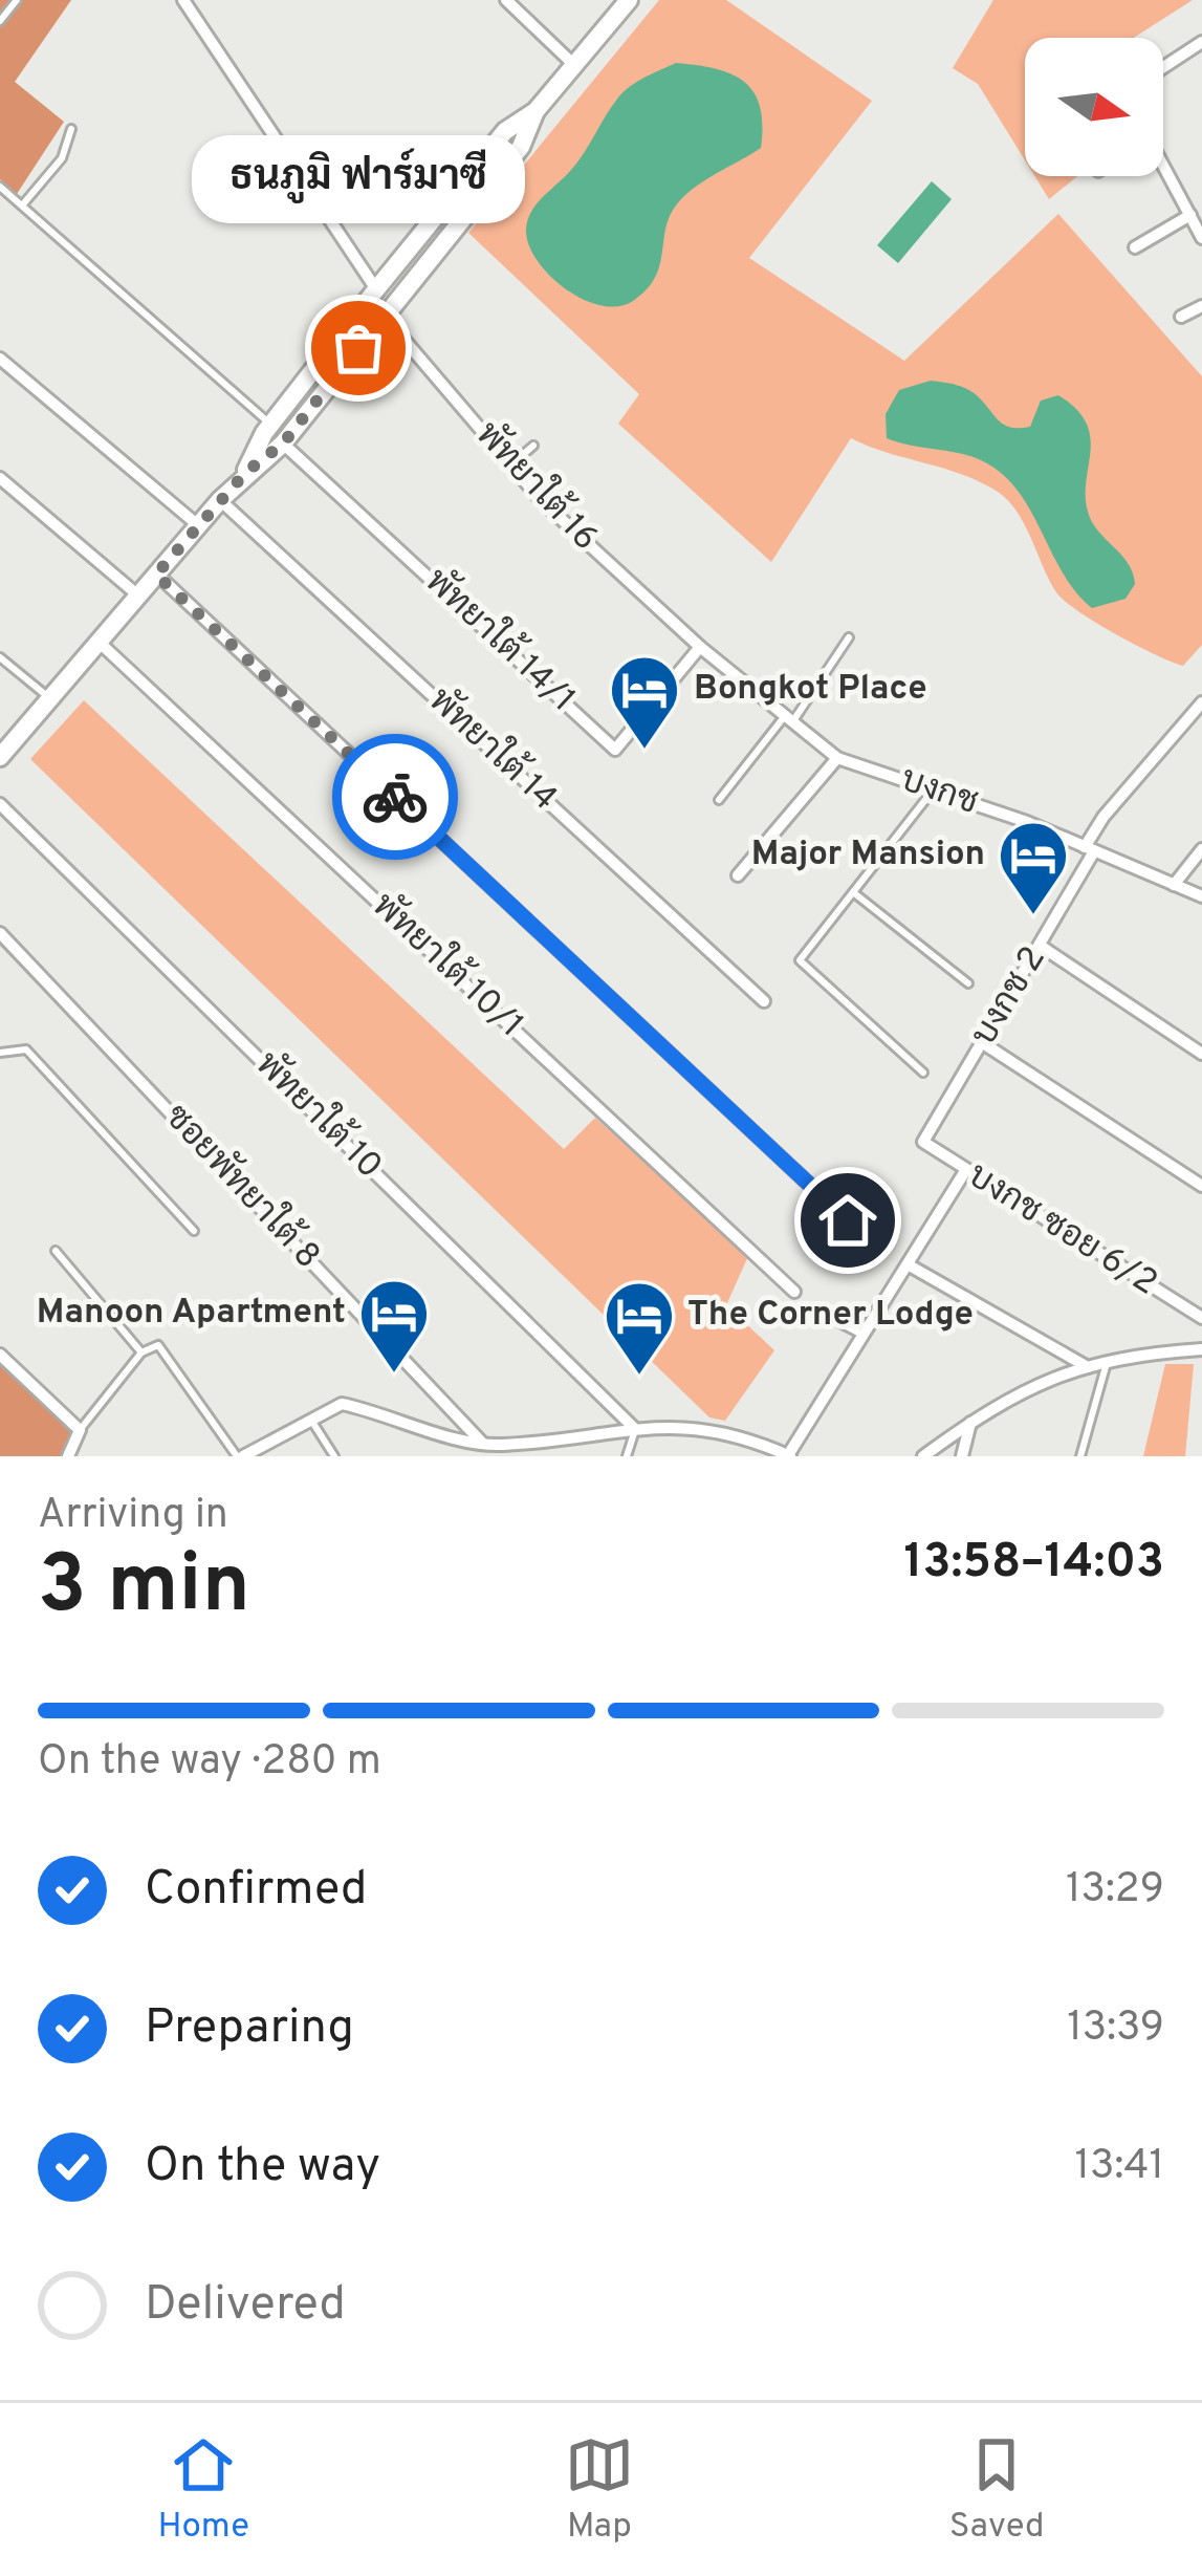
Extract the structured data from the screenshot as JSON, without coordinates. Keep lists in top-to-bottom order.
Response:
{
  "streets": {
    "street": [
      "พัทยาใต้ 16",
      "พัทยาใต้ 14/1",
      "พัทยาใต้ 14",
      "บงกช",
      "พัทยาใต้ 10/1",
      "บงกช 2",
      "พัทยาใต้ 10",
      "ซอยพัทยาใต้ 8",
      "บงกช ซอย 6/2"
    ]
  },
  "crossings": [
    ["พัทยาใต้ 16", "พัทยาใต้ 14/1"],
    ["พัทยาใต้ 16", "บงกช"],
    ["พัทยาใต้ 14/1", "บงกช"],
    ["บงกช", "บงกช 2"],
    ["บงกช 2", "บงกช ซอย 6/2"]
  ],
  "places": {
    "other": ["ธนภูมิ ฟาร์มาซี"],
    "hotel": [
      "Bongkot Place",
      "Major Mansion",
      "Manoon Apartment",
      "The Corner Lodge"
    ]
  },
  "north": "right",
  "page": {
    "bubble": "ธนภูมิ ฟาร์มาซี",
    "heading": ["3 min", "Arriving in", "13:58–14:03"],
    "bar": "On the way · 280 m",
    "list": [
      ["Confirmed", "13:29"],
      ["Preparing", "13:39"],
      ["On the way", "13:41"],
      "Delivered"
    ],
    "tabs": ["Home", "Map", "Saved"]
  }
}
